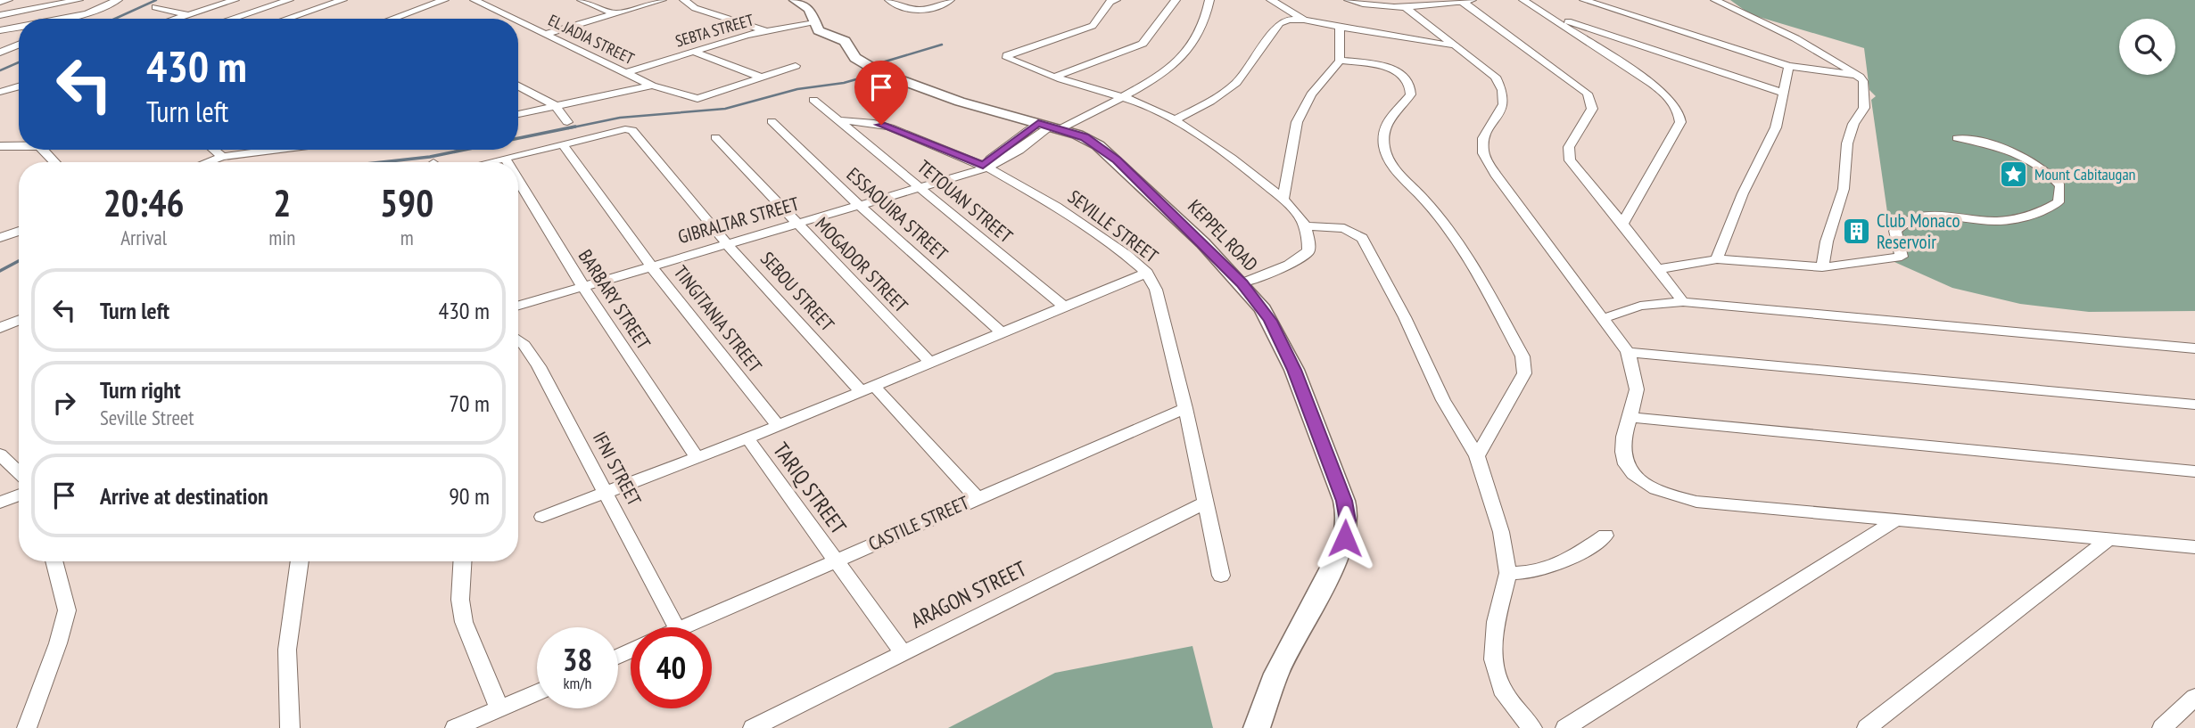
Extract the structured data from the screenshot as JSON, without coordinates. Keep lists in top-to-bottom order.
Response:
{
  "streets": {
    "street": [
      "SEBTA STREET",
      "EL JADIA STREET",
      "TETOUAN STREET",
      "ESSAOUIRA STREET",
      "GIBRALTAR STREET",
      "SEVILLE STREET",
      "KEPPEL ROAD",
      "MOGADOR STREET",
      "SEBOU STREET",
      "BARBARY STREET",
      "TINGITANIA STREET",
      "IFNI STREET",
      "TARIQ STREET",
      "CASTILE STREET",
      "ARAGON STREET"
    ]
  },
  "crossings": [
    ["SEBTA STREET", "EL JADIA STREET"],
    ["SEBTA STREET", "KEPPEL ROAD"],
    ["TETOUAN STREET", "GIBRALTAR STREET"],
    ["TETOUAN STREET", "SEVILLE STREET"],
    ["ESSAOUIRA STREET", "GIBRALTAR STREET"],
    ["GIBRALTAR STREET", "SEVILLE STREET"],
    ["GIBRALTAR STREET", "KEPPEL ROAD"],
    ["GIBRALTAR STREET", "MOGADOR STREET"],
    ["GIBRALTAR STREET", "SEBOU STREET"],
    ["GIBRALTAR STREET", "BARBARY STREET"],
    ["GIBRALTAR STREET", "TINGITANIA STREET"],
    ["SEVILLE STREET", "CASTILE STREET"],
    ["SEVILLE STREET", "ARAGON STREET"],
    ["SEBOU STREET", "TINGITANIA STREET"],
    ["SEBOU STREET", "CASTILE STREET"],
    ["TARIQ STREET", "CASTILE STREET"],
    ["TARIQ STREET", "ARAGON STREET"]
  ],
  "places": {
    "place": ["Mount Cabitaugan"],
    "building": ["Club Monaco Reservoir"]
  },
  "page": {
    "turn": ["430 m", "Turn left"],
    "eta": [
      "20:46",
      "Arrival",
      "2",
      "min",
      "590",
      "m"
    ],
    "list": [
      {
        "name": "Turn left",
        "value": "430 m"
      },
      {
        "name": "Turn right",
        "note": "Seville Street",
        "value": "70 m"
      },
      {
        "name": "Arrive at destination",
        "value": "90 m"
      }
    ],
    "speed": "38 km/h",
    "limit": "40"
  }
}
